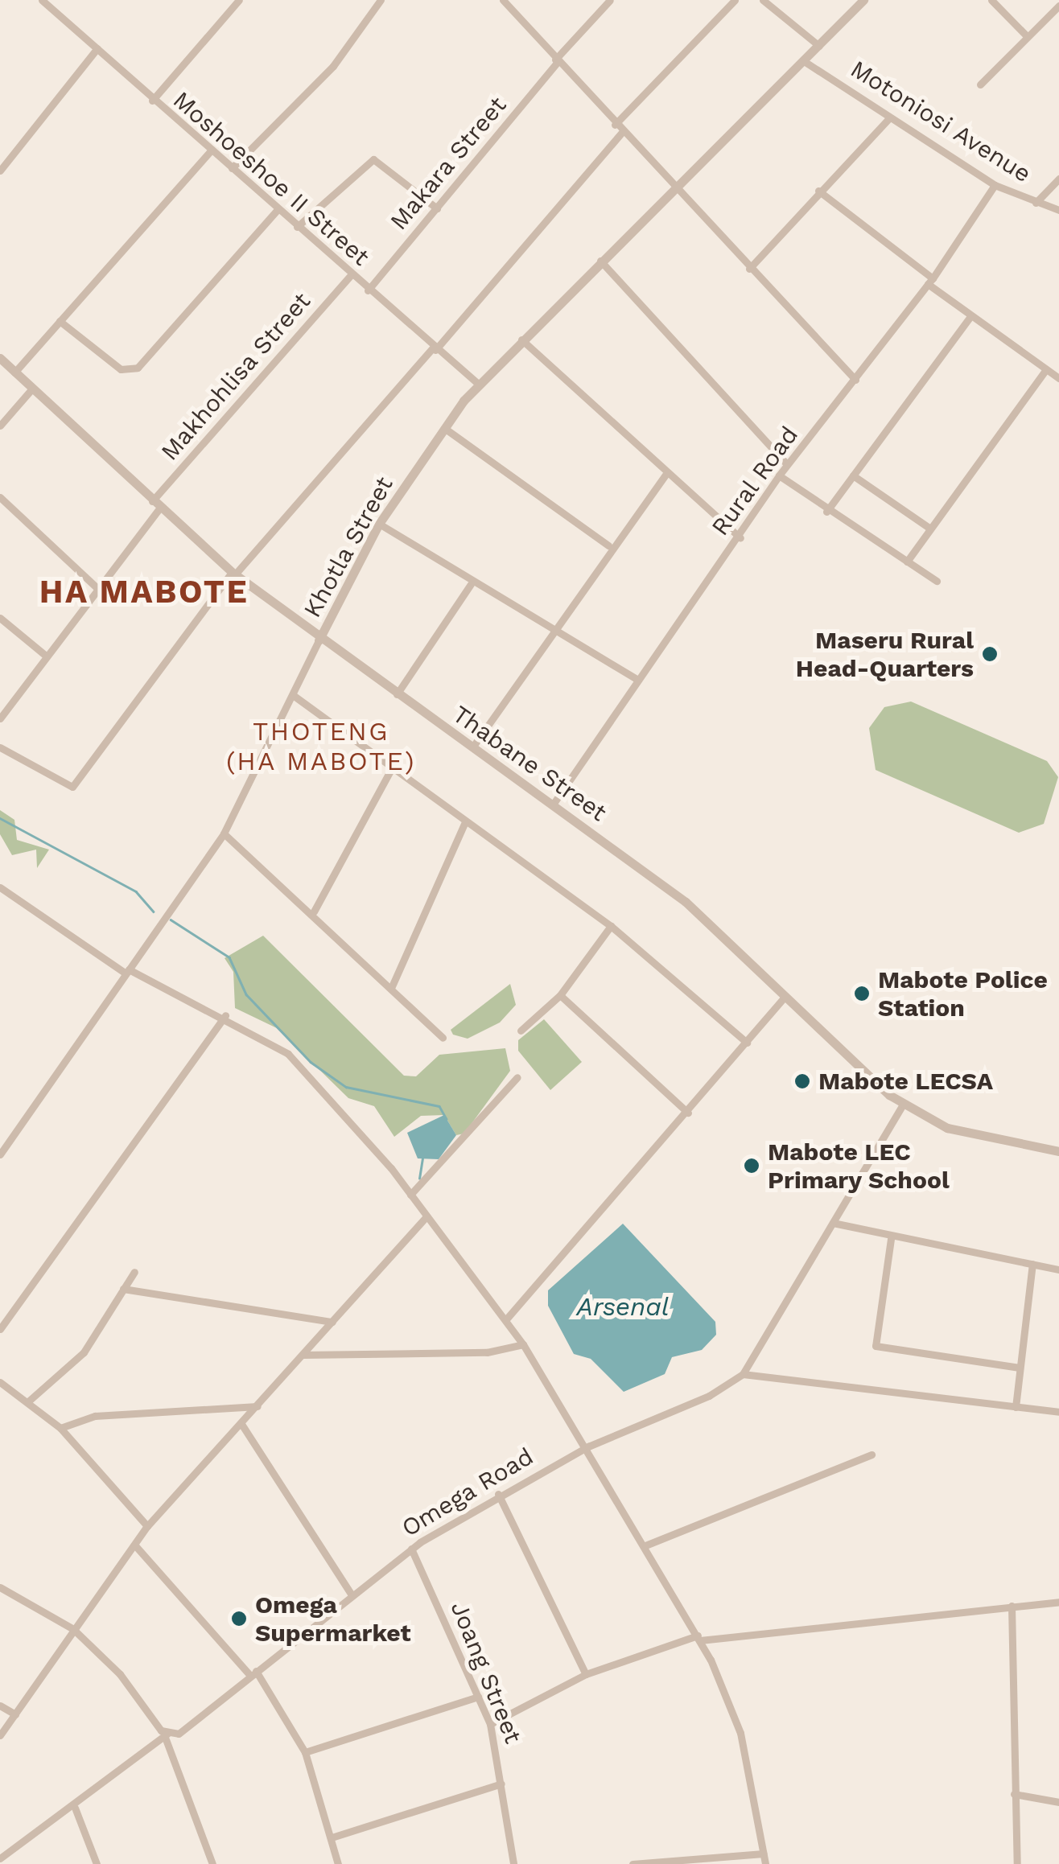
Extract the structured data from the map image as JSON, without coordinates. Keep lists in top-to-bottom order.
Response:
{
  "streets": {
    "street": [
      "Motoniosi Avenue",
      "Makara Street",
      "Moshoeshoe II Street",
      "Makhohlisa Street",
      "Rural Road",
      "Khotla Street",
      "Thabane Street",
      "Omega Road",
      "Joang Street"
    ]
  },
  "crossings": [
    ["Motoniosi Avenue", "Rural Road"],
    ["Motoniosi Avenue", "Khotla Street"],
    ["Makara Street", "Moshoeshoe II Street"],
    ["Moshoeshoe II Street", "Makhohlisa Street"],
    ["Moshoeshoe II Street", "Khotla Street"],
    ["Makhohlisa Street", "Thabane Street"],
    ["Rural Road", "Thabane Street"],
    ["Khotla Street", "Thabane Street"],
    ["Thabane Street", "Omega Road"],
    ["Omega Road", "Joang Street"]
  ],
  "districts": ["HA MABOTE", "THOTENG (HA MABOTE)"],
  "water": ["Arsenal"],
  "places": [
    "Maseru Rural Head-Quarters",
    "Mabote Police Station",
    "Mabote LECSA",
    "Mabote LEC Primary School",
    "Omega Supermarket"
  ]
}
